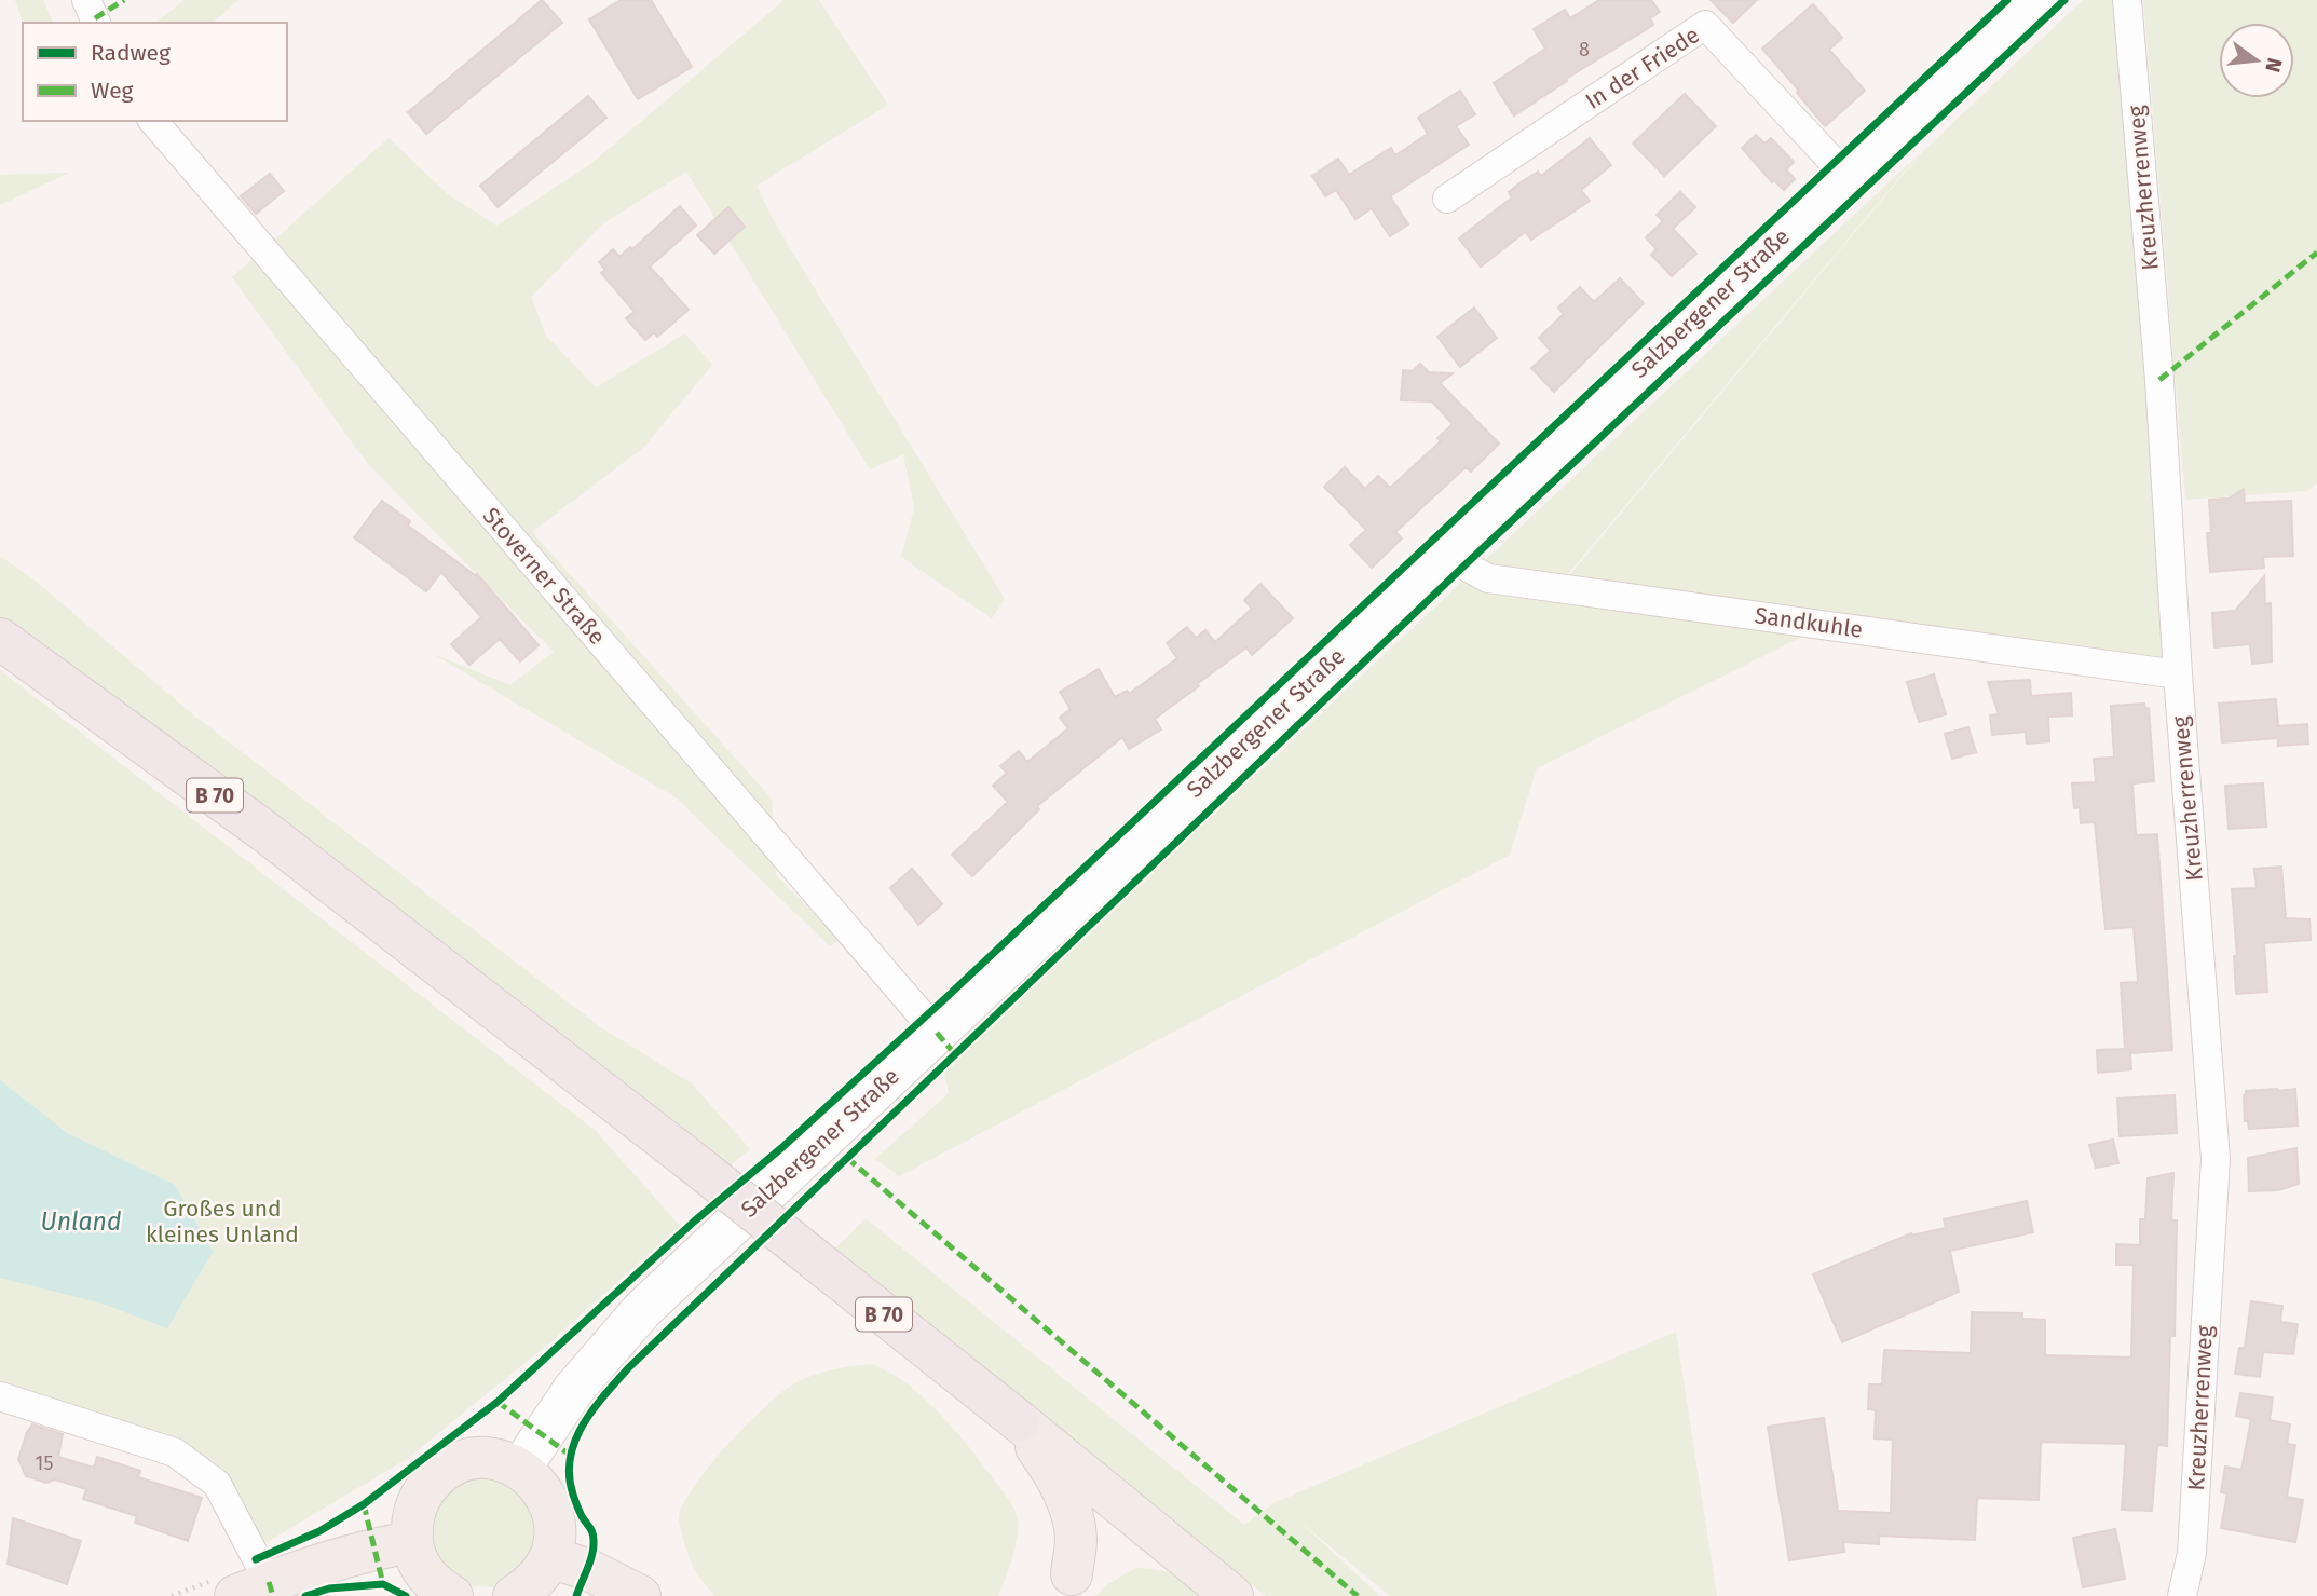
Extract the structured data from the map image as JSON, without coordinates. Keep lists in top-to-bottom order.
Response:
{
  "streets": {
    "highway": ["B 70"],
    "main road": ["Salzbergener Straße"],
    "street": [
      "In der Friede",
      "Kreuzherrenweg",
      "Stoverner Straße",
      "Sandkuhle"
    ]
  },
  "crossings": [
    ["In der Friede", "Salzbergener Straße"],
    ["Kreuzherrenweg", "Sandkuhle"],
    ["Salzbergener Straße", "Stoverner Straße"],
    ["Salzbergener Straße", "Sandkuhle"]
  ],
  "water": ["Unland"],
  "parks": ["Großes und kleines Unland"],
  "house_numbers": ["8", "15"],
  "legend": ["Radweg", "Weg"],
  "north": "right"
}
